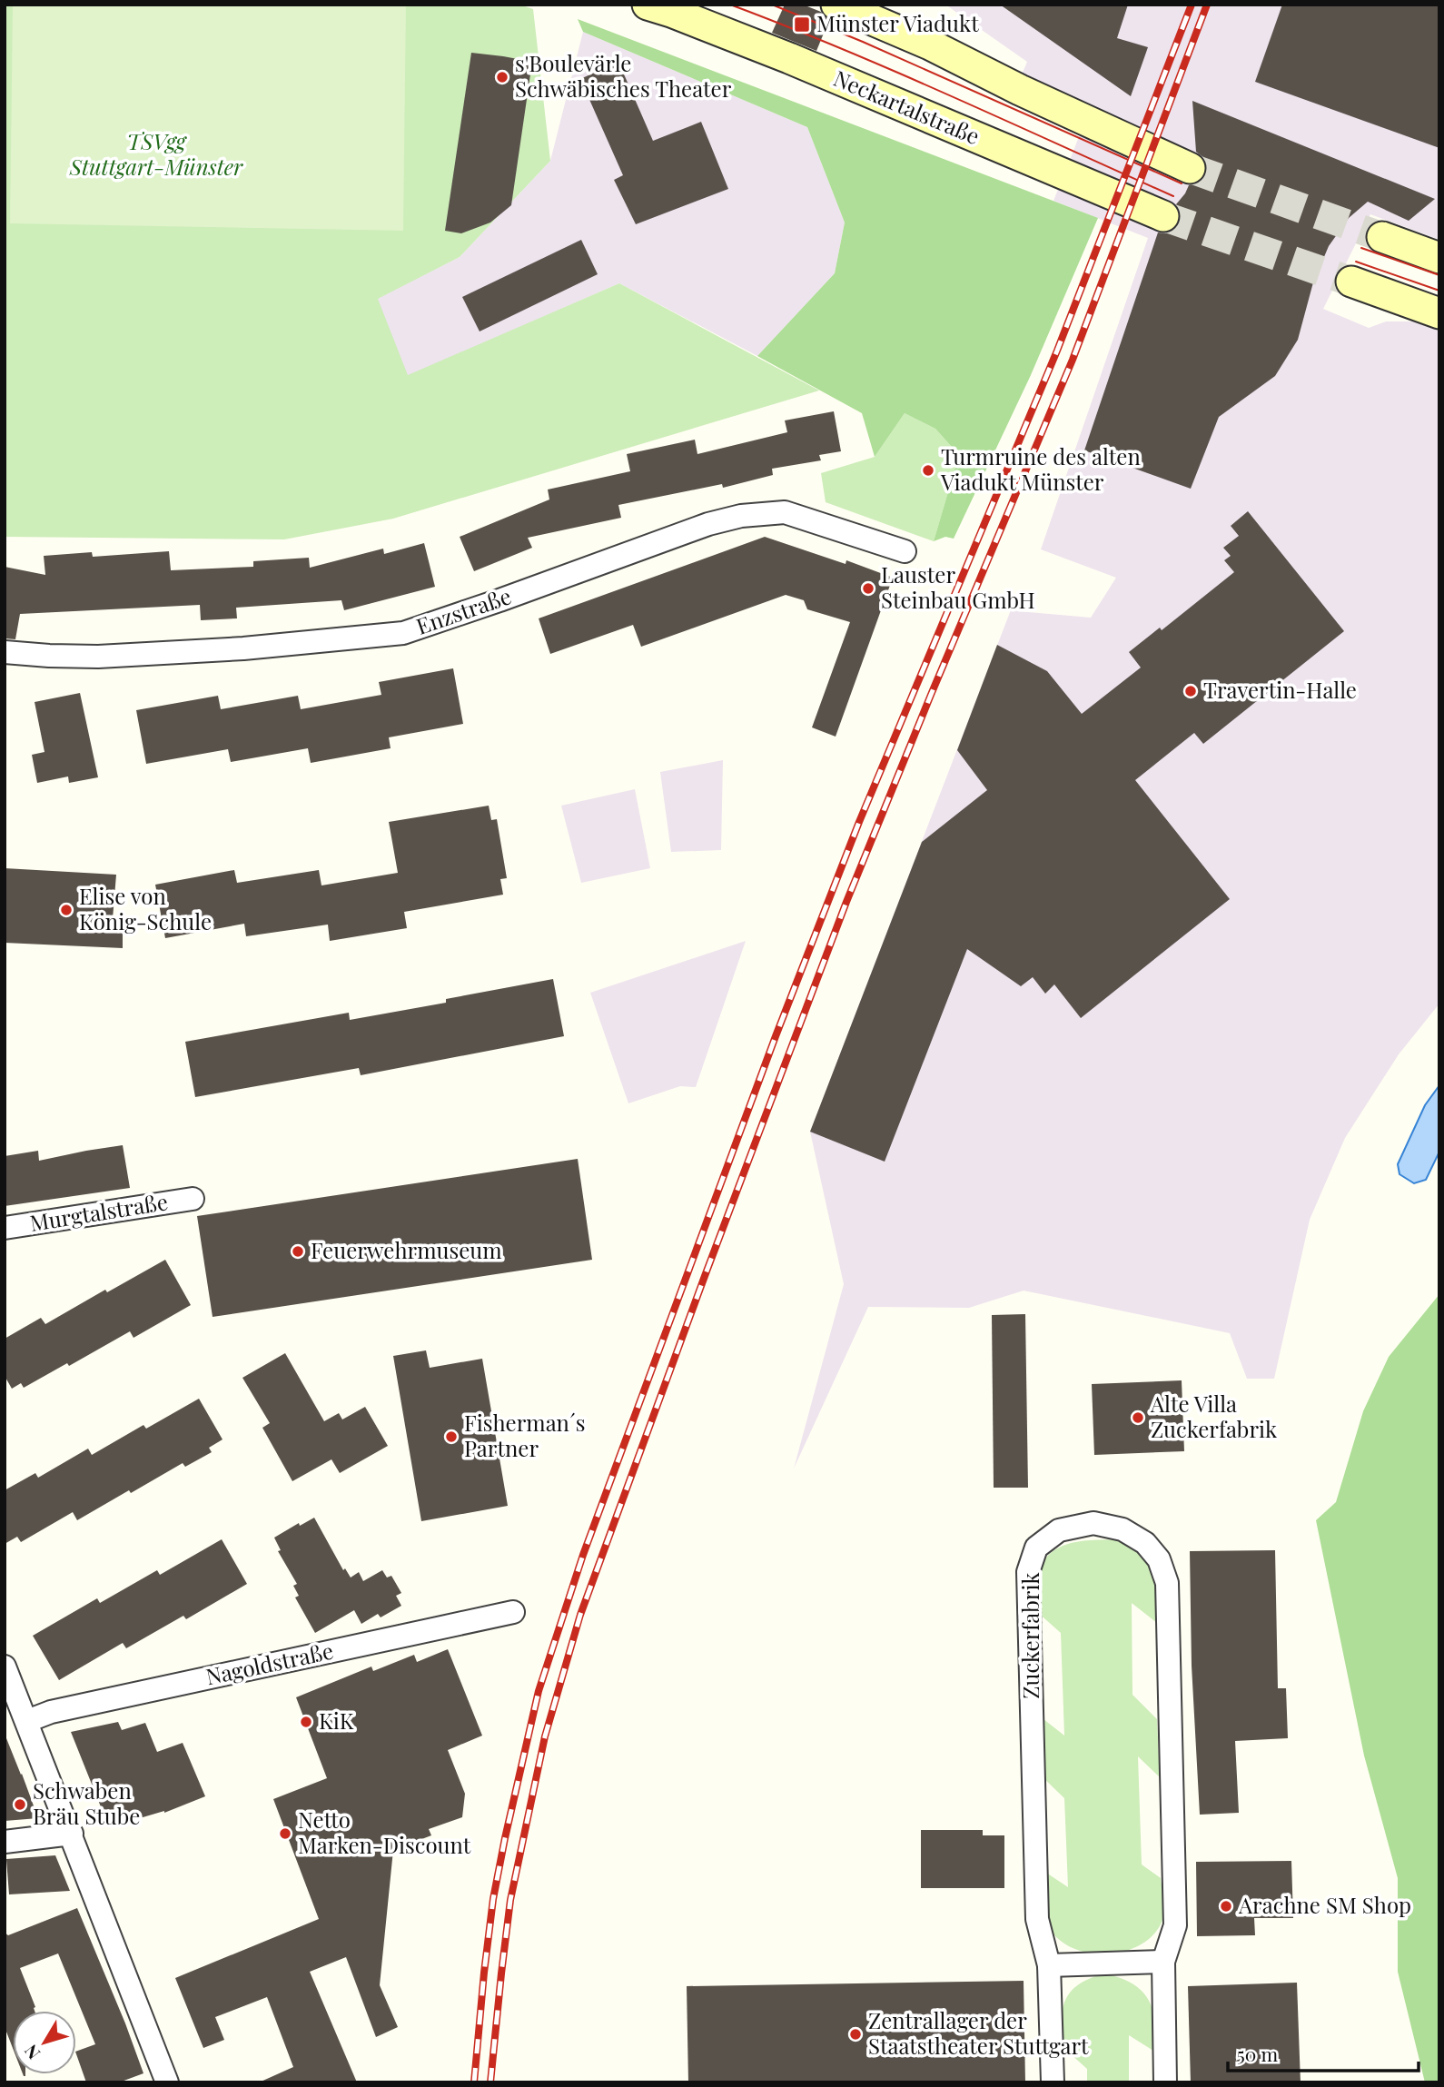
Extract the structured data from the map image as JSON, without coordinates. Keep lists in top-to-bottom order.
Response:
{
  "streets": {
    "main road": ["Neckartalstraße"],
    "street": [
      "Enzstraße",
      "Murgtalstraße",
      "Zuckerfabrik",
      "Nagoldstraße"
    ]
  },
  "parks": ["TSVgg Stuttgart-Münster"],
  "places": {
    "transit": ["Münster Viadukt"],
    "other": [
      "s'Boulevärle Schwäbisches Theater",
      "Turmruine des alten Viadukt Münster",
      "Lauster Steinbau GmbH",
      "Travertin-Halle",
      "Elise von König-Schule",
      "Feuerwehrmuseum",
      "Alte Villa Zuckerfabrik",
      "Fisherman´s Partner",
      "KiK",
      "Schwaben Bräu Stube",
      "Netto Marken-Discount",
      "Arachne SM Shop",
      "Zentrallager der Staatstheater Stuttgart"
    ]
  },
  "scale_bar": "50 m",
  "north": "bottom left"
}
